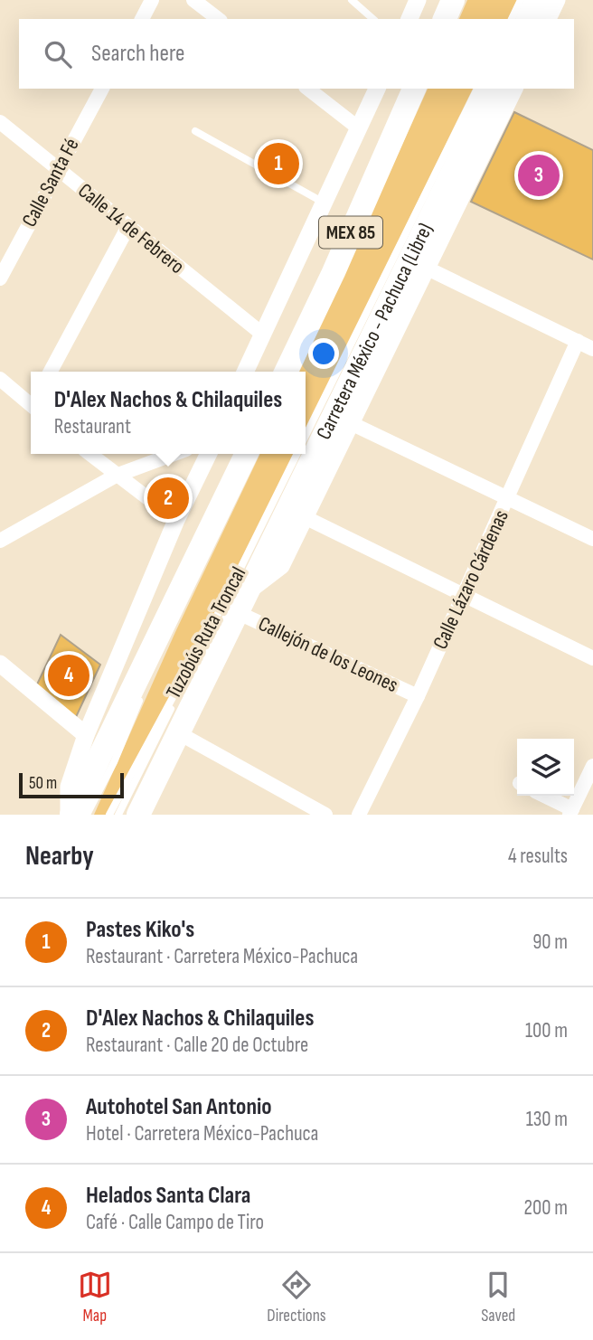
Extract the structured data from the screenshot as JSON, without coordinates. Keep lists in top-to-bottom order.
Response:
{
  "streets": {
    "highway": ["MEX 85", "Carretera México - Pachuca (Libre)"],
    "street": [
      "Calle Santa Fé",
      "Calle 14 de Febrero",
      "Calle Lázaro Cárdenas",
      "Callejón de los Leones"
    ],
    "lane": ["Tuzobús Ruta Troncal"]
  },
  "crossings": [
    ["Calle Santa Fé", "Calle 14 de Febrero"],
    ["Carretera México - Pachuca (Libre)", "Tuzobús Ruta Troncal"],
    ["Carretera México - Pachuca (Libre)", "Callejón de los Leones"],
    ["Calle Lázaro Cárdenas", "Callejón de los Leones"],
    ["Tuzobús Ruta Troncal", "Callejón de los Leones"]
  ],
  "scale_bar": "50 m",
  "page": {
    "search": "Search here",
    "pins": [
      "1",
      "3",
      "2",
      "4"
    ],
    "popup": ["D'Alex Nachos & Chilaquiles", "Restaurant"],
    "scale": "50 m",
    "heading": ["Nearby", "4 results"],
    "list": [
      {
        "mark": "1",
        "name": "Pastes Kiko's",
        "note": "Restaurant · Carretera México-Pachuca",
        "value": "90 m"
      },
      {
        "mark": "2",
        "name": "D'Alex Nachos & Chilaquiles",
        "note": "Restaurant · Calle 20 de Octubre",
        "value": "100 m"
      },
      {
        "mark": "3",
        "name": "Autohotel San Antonio",
        "note": "Hotel · Carretera México-Pachuca",
        "value": "130 m"
      },
      {
        "mark": "4",
        "name": "Helados Santa Clara",
        "note": "Café · Calle Campo de Tiro",
        "value": "200 m"
      }
    ],
    "nav": ["Map", "Directions", "Saved"]
  }
}
